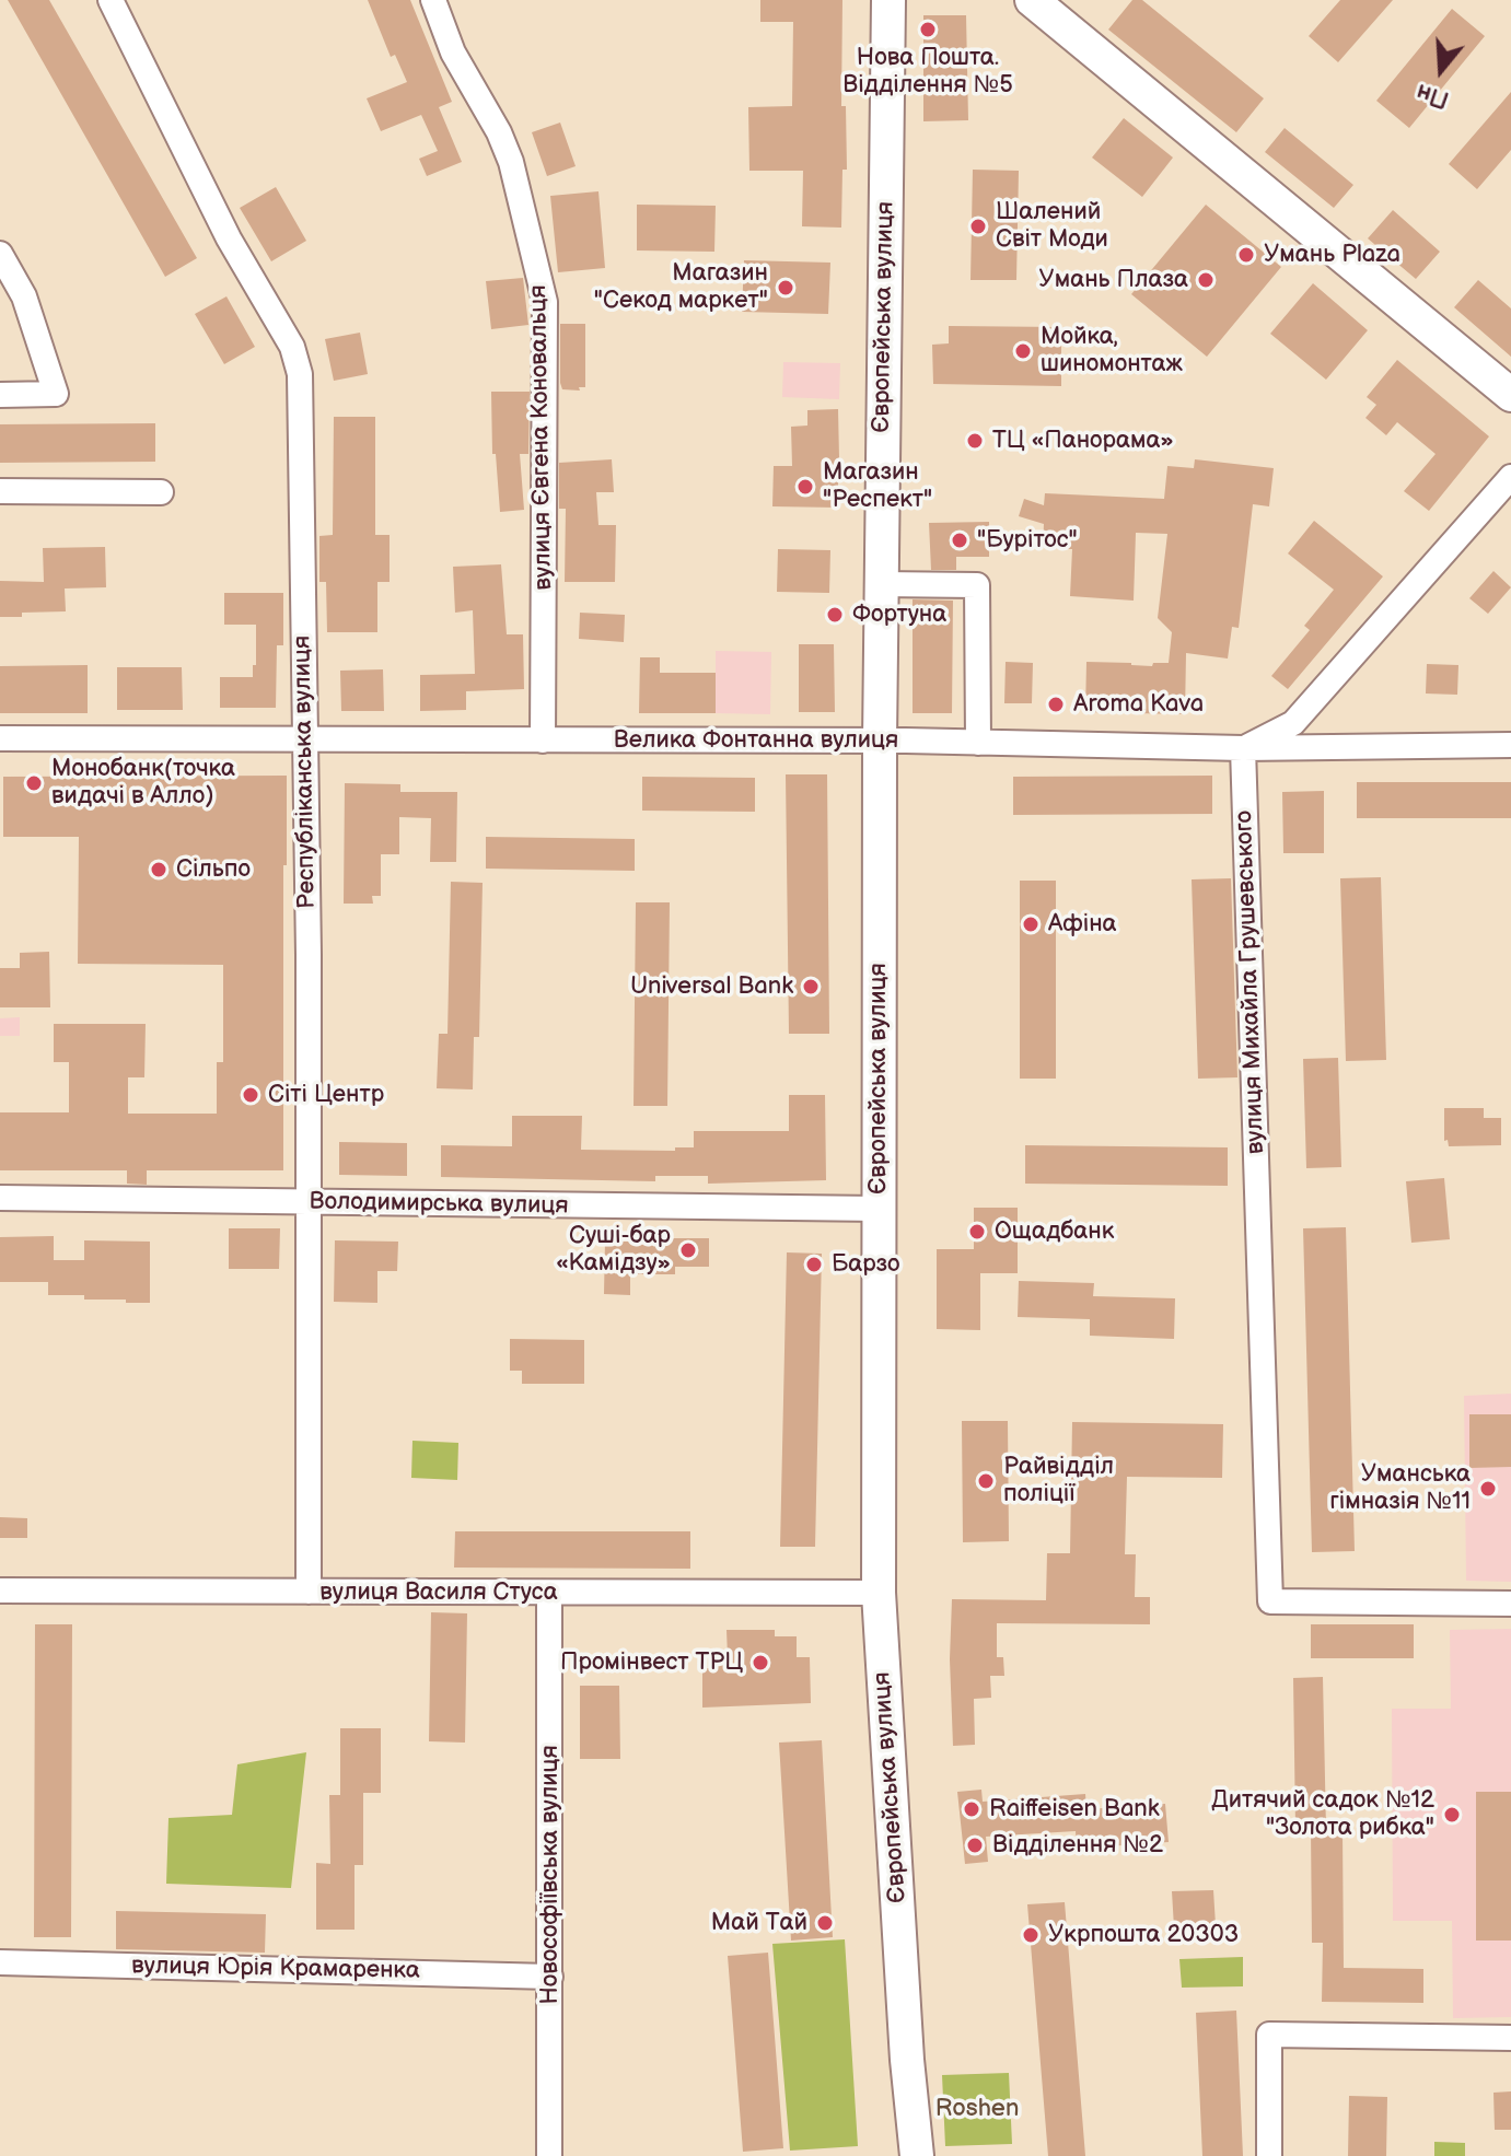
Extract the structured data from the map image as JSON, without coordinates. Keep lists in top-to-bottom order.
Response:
{
  "streets": {
    "main road": ["Європейська вулиця"],
    "street": [
      "вулиця Євгена Коновальця",
      "Велика Фонтанна вулиця",
      "Республіканська вулиця",
      "вулиця Михайла Грушевського",
      "Володимирська вулиця",
      "вулиця Василя Стуса",
      "Новософіївська вулиця",
      "вулиця Юрія Крамаренка"
    ]
  },
  "crossings": [
    ["Європейська вулиця", "Велика Фонтанна вулиця"],
    ["Європейська вулиця", "Володимирська вулиця"],
    ["Європейська вулиця", "вулиця Василя Стуса"],
    ["вулиця Євгена Коновальця", "Велика Фонтанна вулиця"],
    ["Велика Фонтанна вулиця", "Республіканська вулиця"],
    ["Велика Фонтанна вулиця", "вулиця Михайла Грушевського"],
    ["Республіканська вулиця", "Володимирська вулиця"],
    ["Республіканська вулиця", "вулиця Василя Стуса"],
    ["вулиця Василя Стуса", "Новософіївська вулиця"],
    ["Новософіївська вулиця", "вулиця Юрія Крамаренка"]
  ],
  "parks": ["Roshen"],
  "places": [
    "Нова Пошта. Відділення №5",
    "Шалений Світ Моди",
    "Умань Plaza",
    "Умань Плаза",
    "Магазин \"Секод маркет\"",
    "Мойка, шиномонтаж",
    "ТЦ «Панорама»",
    "Магазин \"Респект\"",
    "\"Бурітос\"",
    "Фортуна",
    "Aroma Kava",
    "Монобанк(точка видачі в Алло)",
    "Сільпо",
    "Афіна",
    "Universal Bank",
    "Сіті Центр",
    "Ощадбанк",
    "Суші-бар «Камідзу»",
    "Барзо",
    "Райвідділ поліції",
    "Уманська гімназія №11",
    "Промінвест ТРЦ",
    "Raiffeisen Bank",
    "Дитячий садок №12 \"Золота рибка\"",
    "Відділення №2",
    "Май Тай",
    "Укрпошта 20303"
  ],
  "north": "bottom"
}
